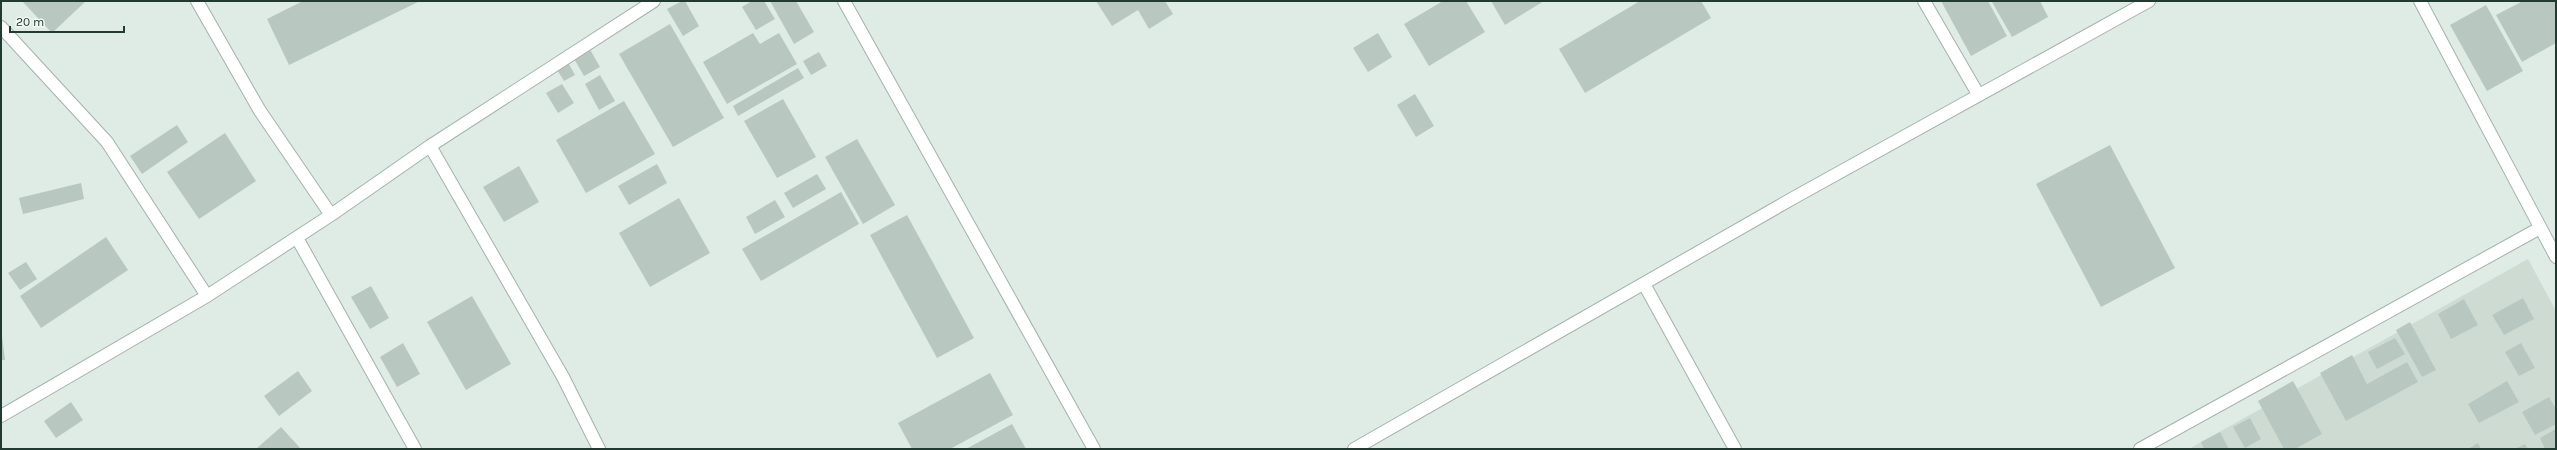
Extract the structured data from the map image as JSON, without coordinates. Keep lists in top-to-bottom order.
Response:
{
  "scale_bar": "20 m"
}
